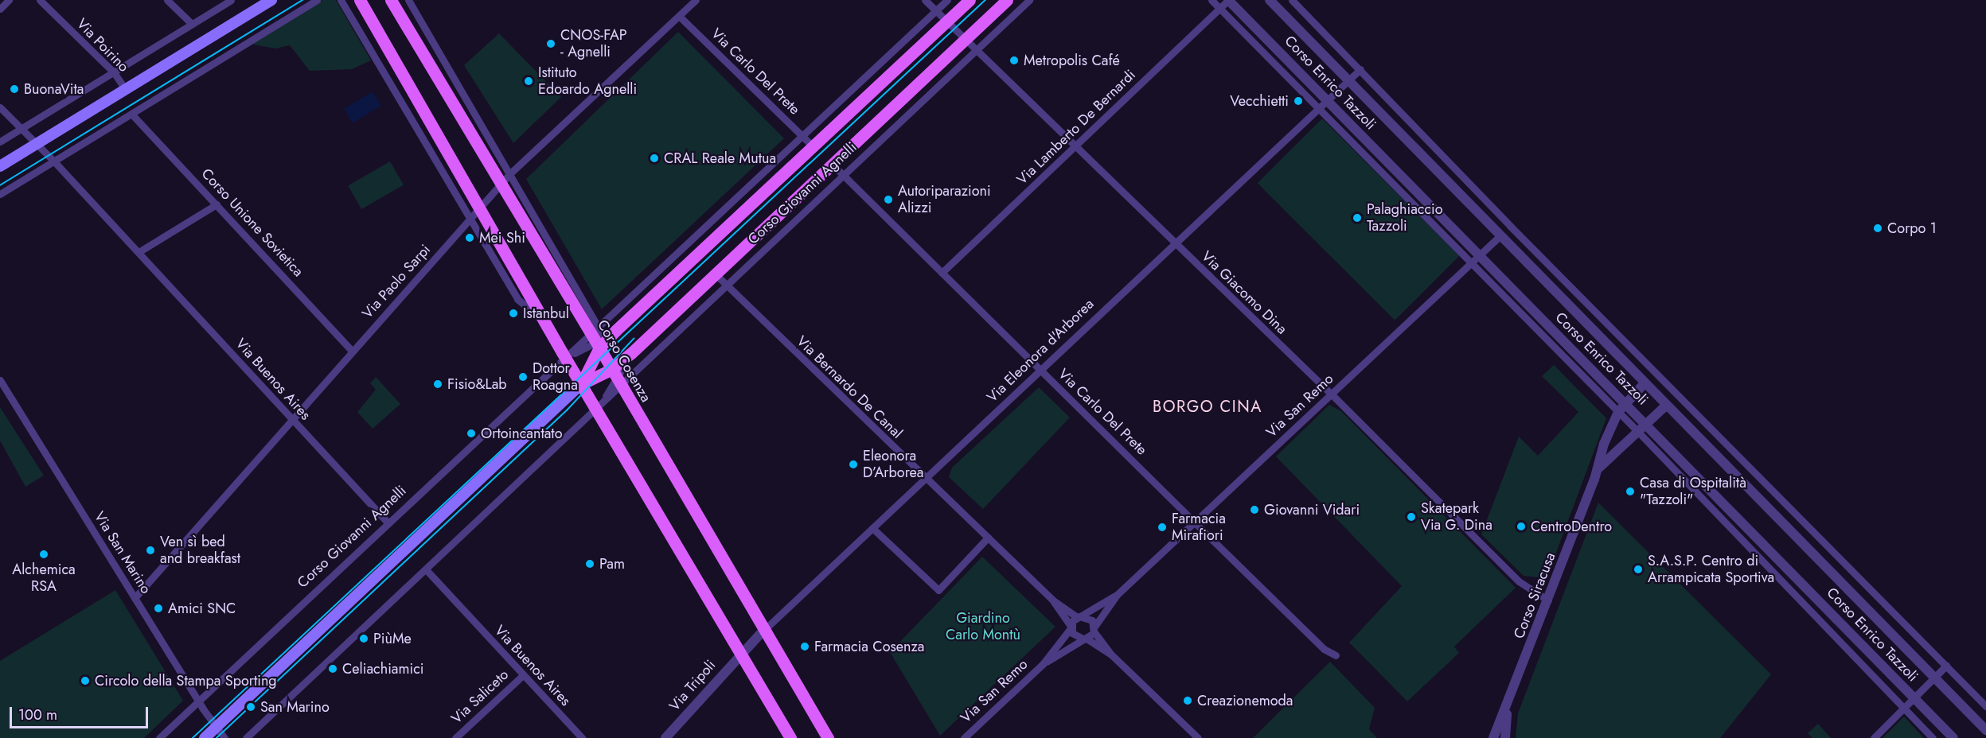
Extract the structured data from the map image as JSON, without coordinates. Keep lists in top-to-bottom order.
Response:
{
  "streets": {
    "main road": ["Corso Giovanni Agnelli", "Corso Cosenza"],
    "street": [
      "Via Poirino",
      "Via Carlo Del Prete",
      "Corso Enrico Tazzoli",
      "Via Lamberto De Bernardi",
      "Corso Unione Sovietica",
      "Via Paolo Sarpi",
      "Via Giacomo Dina",
      "Via Eleonora d'Arborea",
      "Via Buenos Aires",
      "Via Bernardo De Canal",
      "Via San Remo",
      "Via San Marino",
      "Corso Siracusa",
      "Via Tripoli",
      "Via Saliceto"
    ]
  },
  "crossings": [
    ["Via Carlo Del Prete", "Via Lamberto De Bernardi"],
    ["Via Carlo Del Prete", "Corso Giovanni Agnelli"],
    ["Via Carlo Del Prete", "Via Paolo Sarpi"],
    ["Via Carlo Del Prete", "Via Eleonora d'Arborea"],
    ["Via Carlo Del Prete", "Via San Remo"],
    ["Corso Enrico Tazzoli", "Via Lamberto De Bernardi"],
    ["Corso Enrico Tazzoli", "Via Eleonora d'Arborea"],
    ["Corso Enrico Tazzoli", "Via San Remo"],
    ["Corso Enrico Tazzoli", "Corso Siracusa"],
    ["Via Lamberto De Bernardi", "Via Giacomo Dina"],
    ["Corso Giovanni Agnelli", "Via Giacomo Dina"],
    ["Corso Giovanni Agnelli", "Corso Cosenza"],
    ["Corso Giovanni Agnelli", "Via Buenos Aires"],
    ["Corso Giovanni Agnelli", "Via Bernardo De Canal"],
    ["Corso Giovanni Agnelli", "Via San Marino"],
    ["Corso Unione Sovietica", "Via Paolo Sarpi"],
    ["Via Paolo Sarpi", "Corso Cosenza"],
    ["Via Paolo Sarpi", "Via Buenos Aires"],
    ["Via Paolo Sarpi", "Via San Marino"],
    ["Via Giacomo Dina", "Via Eleonora d'Arborea"],
    ["Via Giacomo Dina", "Via San Remo"],
    ["Via Giacomo Dina", "Corso Siracusa"],
    ["Via Eleonora d'Arborea", "Corso Cosenza"],
    ["Via Eleonora d'Arborea", "Via Bernardo De Canal"],
    ["Via Eleonora d'Arborea", "Via Tripoli"],
    ["Via Buenos Aires", "Via Saliceto"],
    ["Via Bernardo De Canal", "Via San Remo"]
  ],
  "districts": ["BORGO CINA"],
  "parks": ["Giardino Carlo Montù"],
  "places": [
    "CNOS-FAP - Agnelli",
    "Metropolis Café",
    "Istituto Edoardo Agnelli",
    "BuonaVita",
    "Vecchietti",
    "CRAL Reale Mutua",
    "Autoriparazioni Alizzi",
    "Palaghiaccio Tazzoli",
    "Corpo 1",
    "Mei Shi",
    "Istanbul",
    "Dottor Roagna",
    "Fisio&Lab",
    "Ortoincantato",
    "Eleonora D’Arborea",
    "Casa di Ospitalità \"Tazzoli\"",
    "Giovanni Vidari",
    "Skatepark Via G. Dina",
    "CentroDentro",
    "Farmacia Mirafiori",
    "Ven sì bed and breakfast",
    "Alchemica RSA",
    "Pam",
    "S.A.S.P. Centro di Arrampicata Sportiva",
    "Amici SNC",
    "PiùMe",
    "Farmacia Cosenza",
    "Celiachiamici",
    "Circolo della Stampa Sporting",
    "Creazionemoda",
    "San Marino"
  ],
  "scale_bar": "100 m"
}
